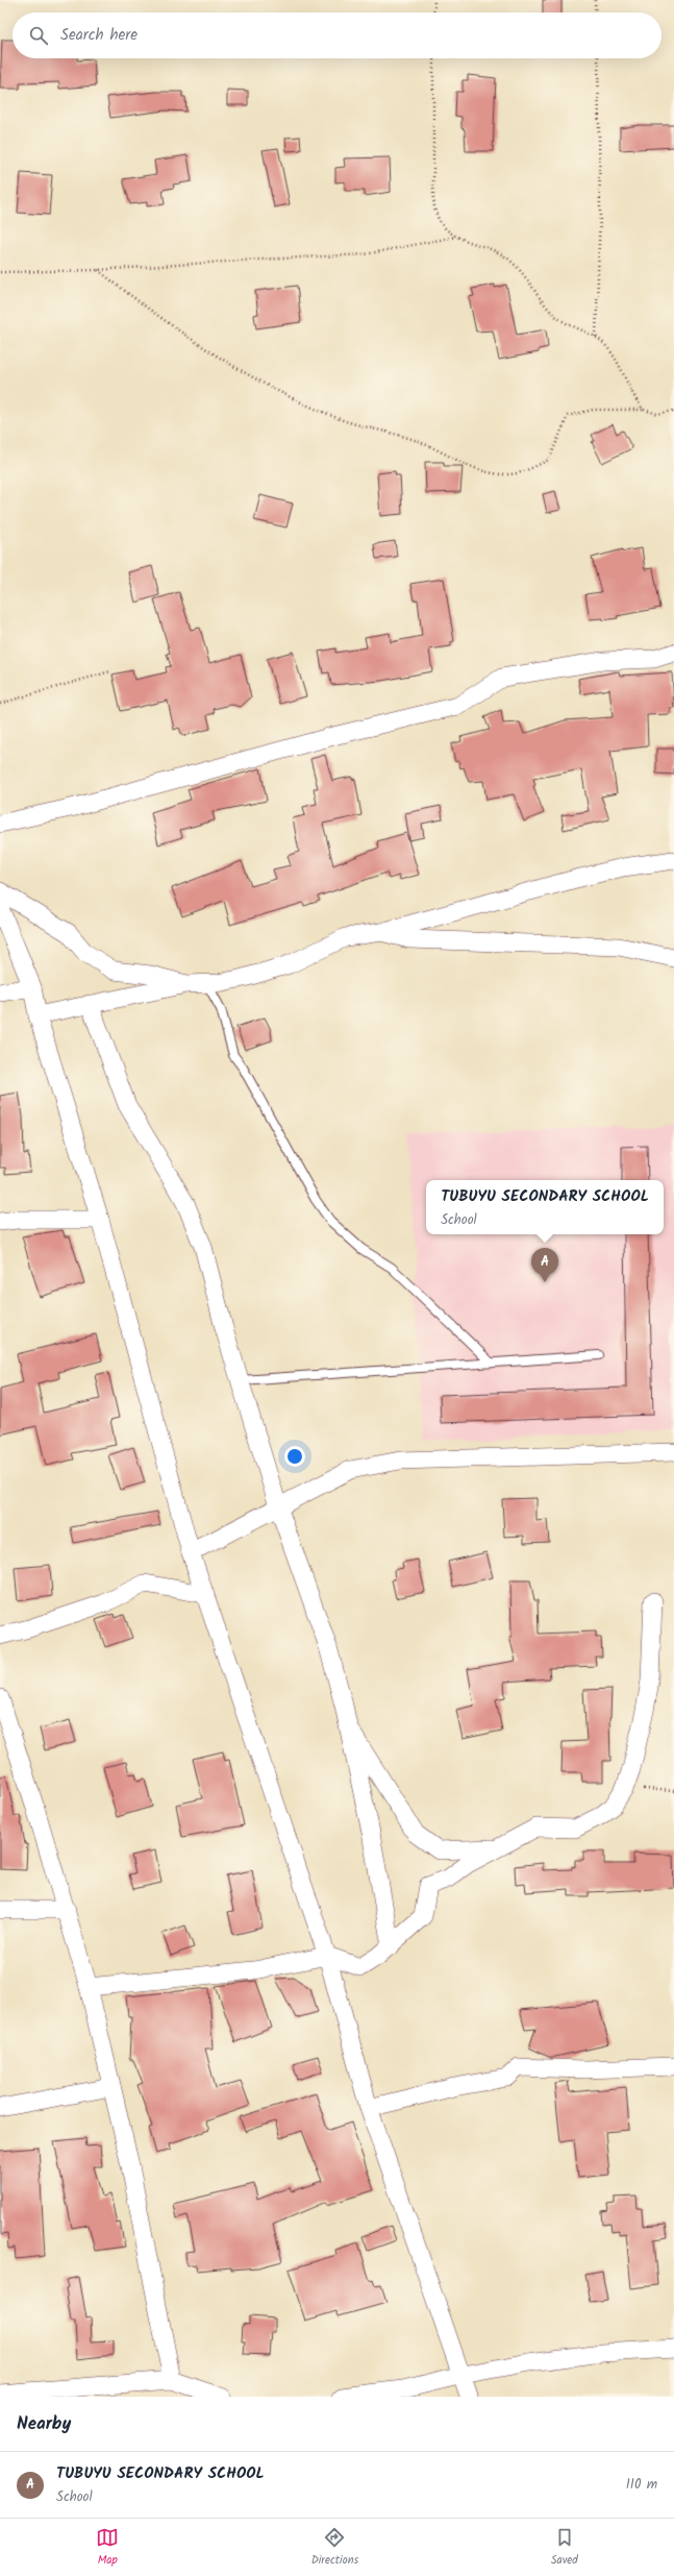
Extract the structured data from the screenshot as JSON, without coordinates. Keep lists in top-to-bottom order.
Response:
{
  "page": {
    "search": "Search here",
    "popup": ["TUBUYU SECONDARY SCHOOL", "School"],
    "pins": "A",
    "heading": "Nearby",
    "list": [
      {
        "mark": "A",
        "name": "TUBUYU SECONDARY SCHOOL",
        "note": "School",
        "value": "110 m"
      }
    ],
    "nav": ["Map", "Directions", "Saved"]
  }
}
